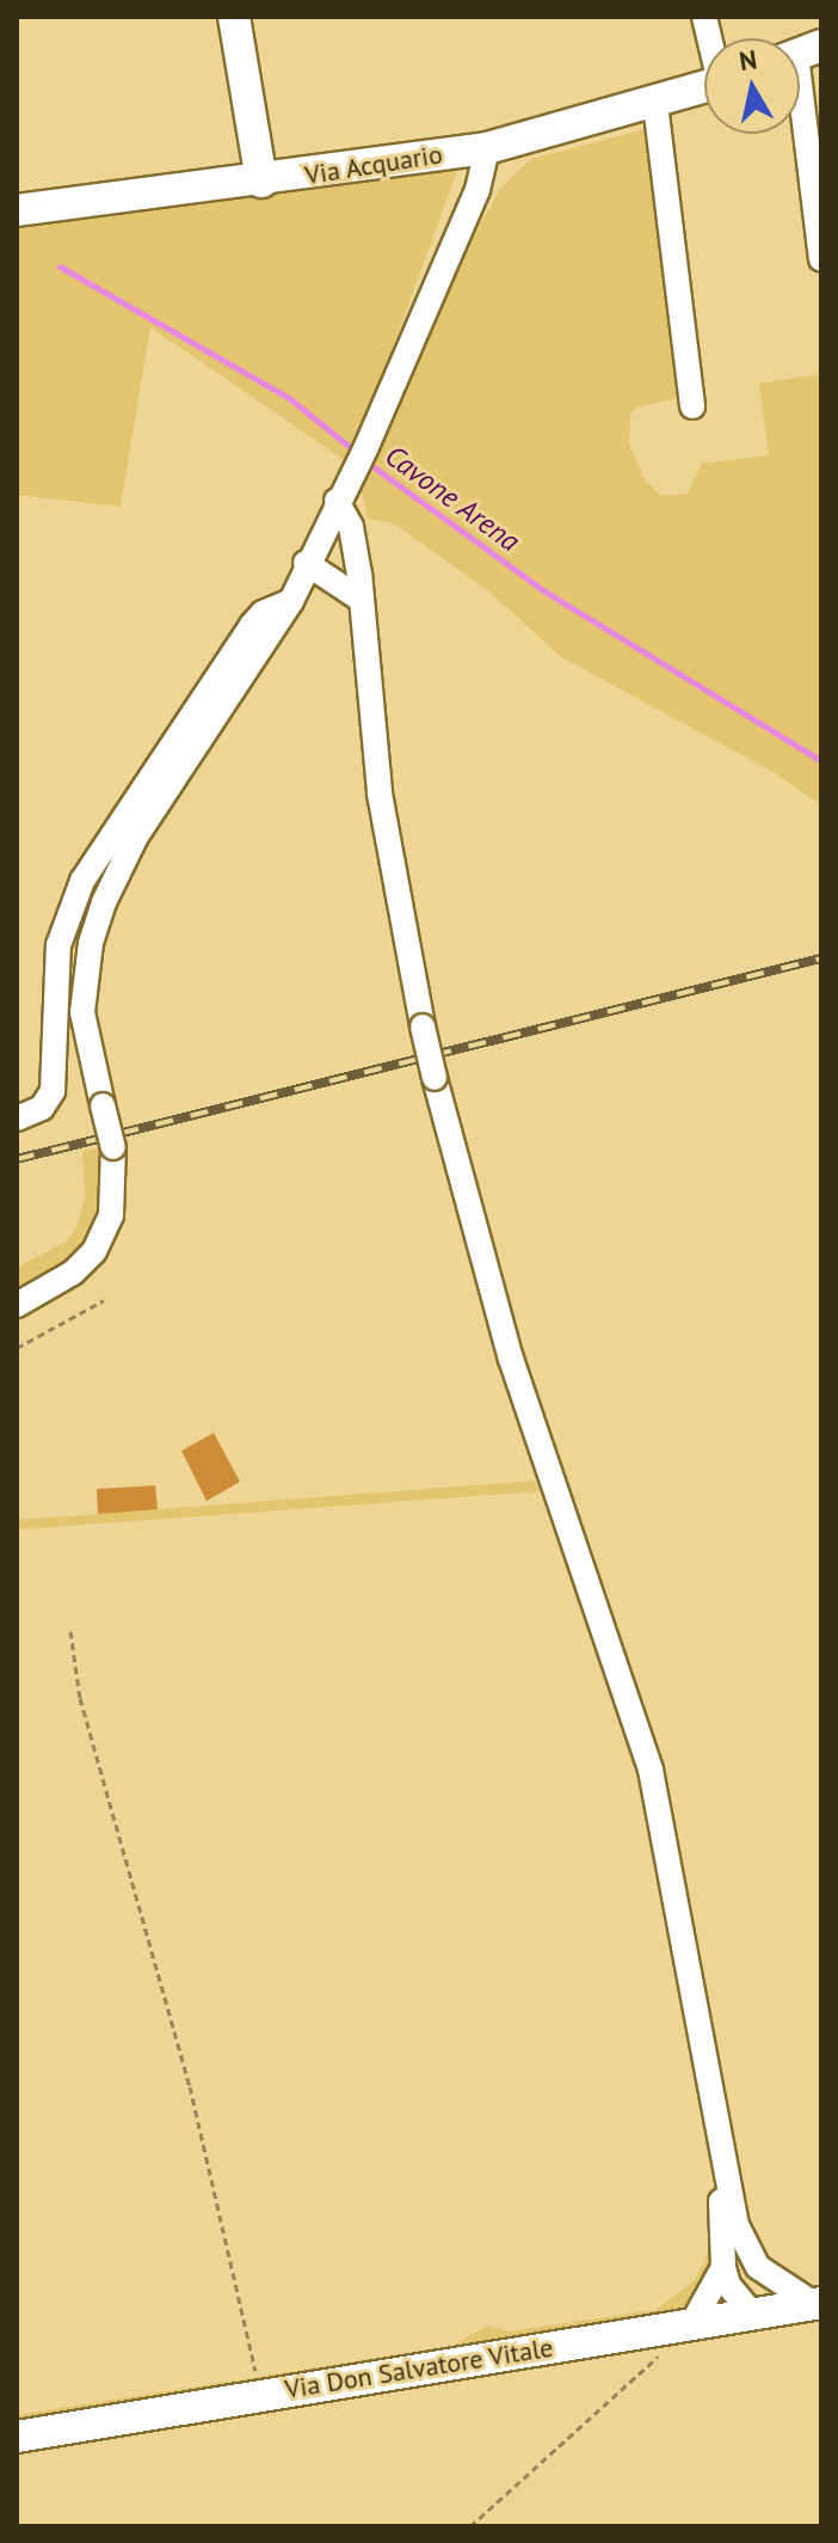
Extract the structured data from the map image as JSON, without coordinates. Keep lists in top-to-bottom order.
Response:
{
  "streets": {
    "street": ["Via Acquario", "Via Don Salvatore Vitale"]
  },
  "water": ["Cavone Arena"],
  "north": "top"
}
